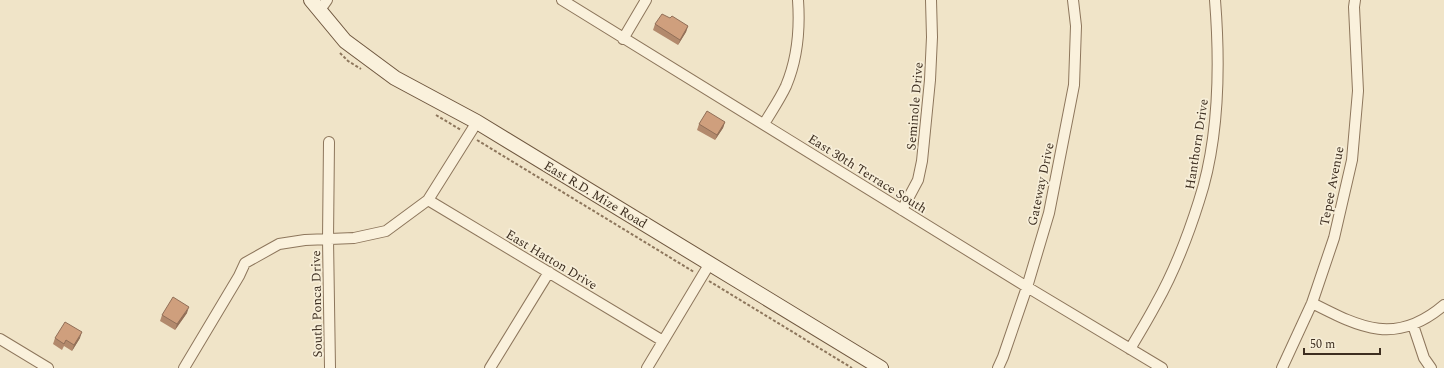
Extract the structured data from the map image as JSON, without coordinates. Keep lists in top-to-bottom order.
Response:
{
  "streets": {
    "main road": ["East R.D. Mize Road"],
    "street": [
      "Seminole Drive",
      "Hanthorn Drive",
      "East 30th Terrace South",
      "Gateway Drive",
      "Tepee Avenue",
      "East Hatton Drive",
      "South Ponca Drive"
    ]
  },
  "crossings": [
    ["Seminole Drive", "East 30th Terrace South"],
    ["Hanthorn Drive", "East 30th Terrace South"],
    ["East 30th Terrace South", "Gateway Drive"]
  ],
  "scale_bar": "50 m"
}
